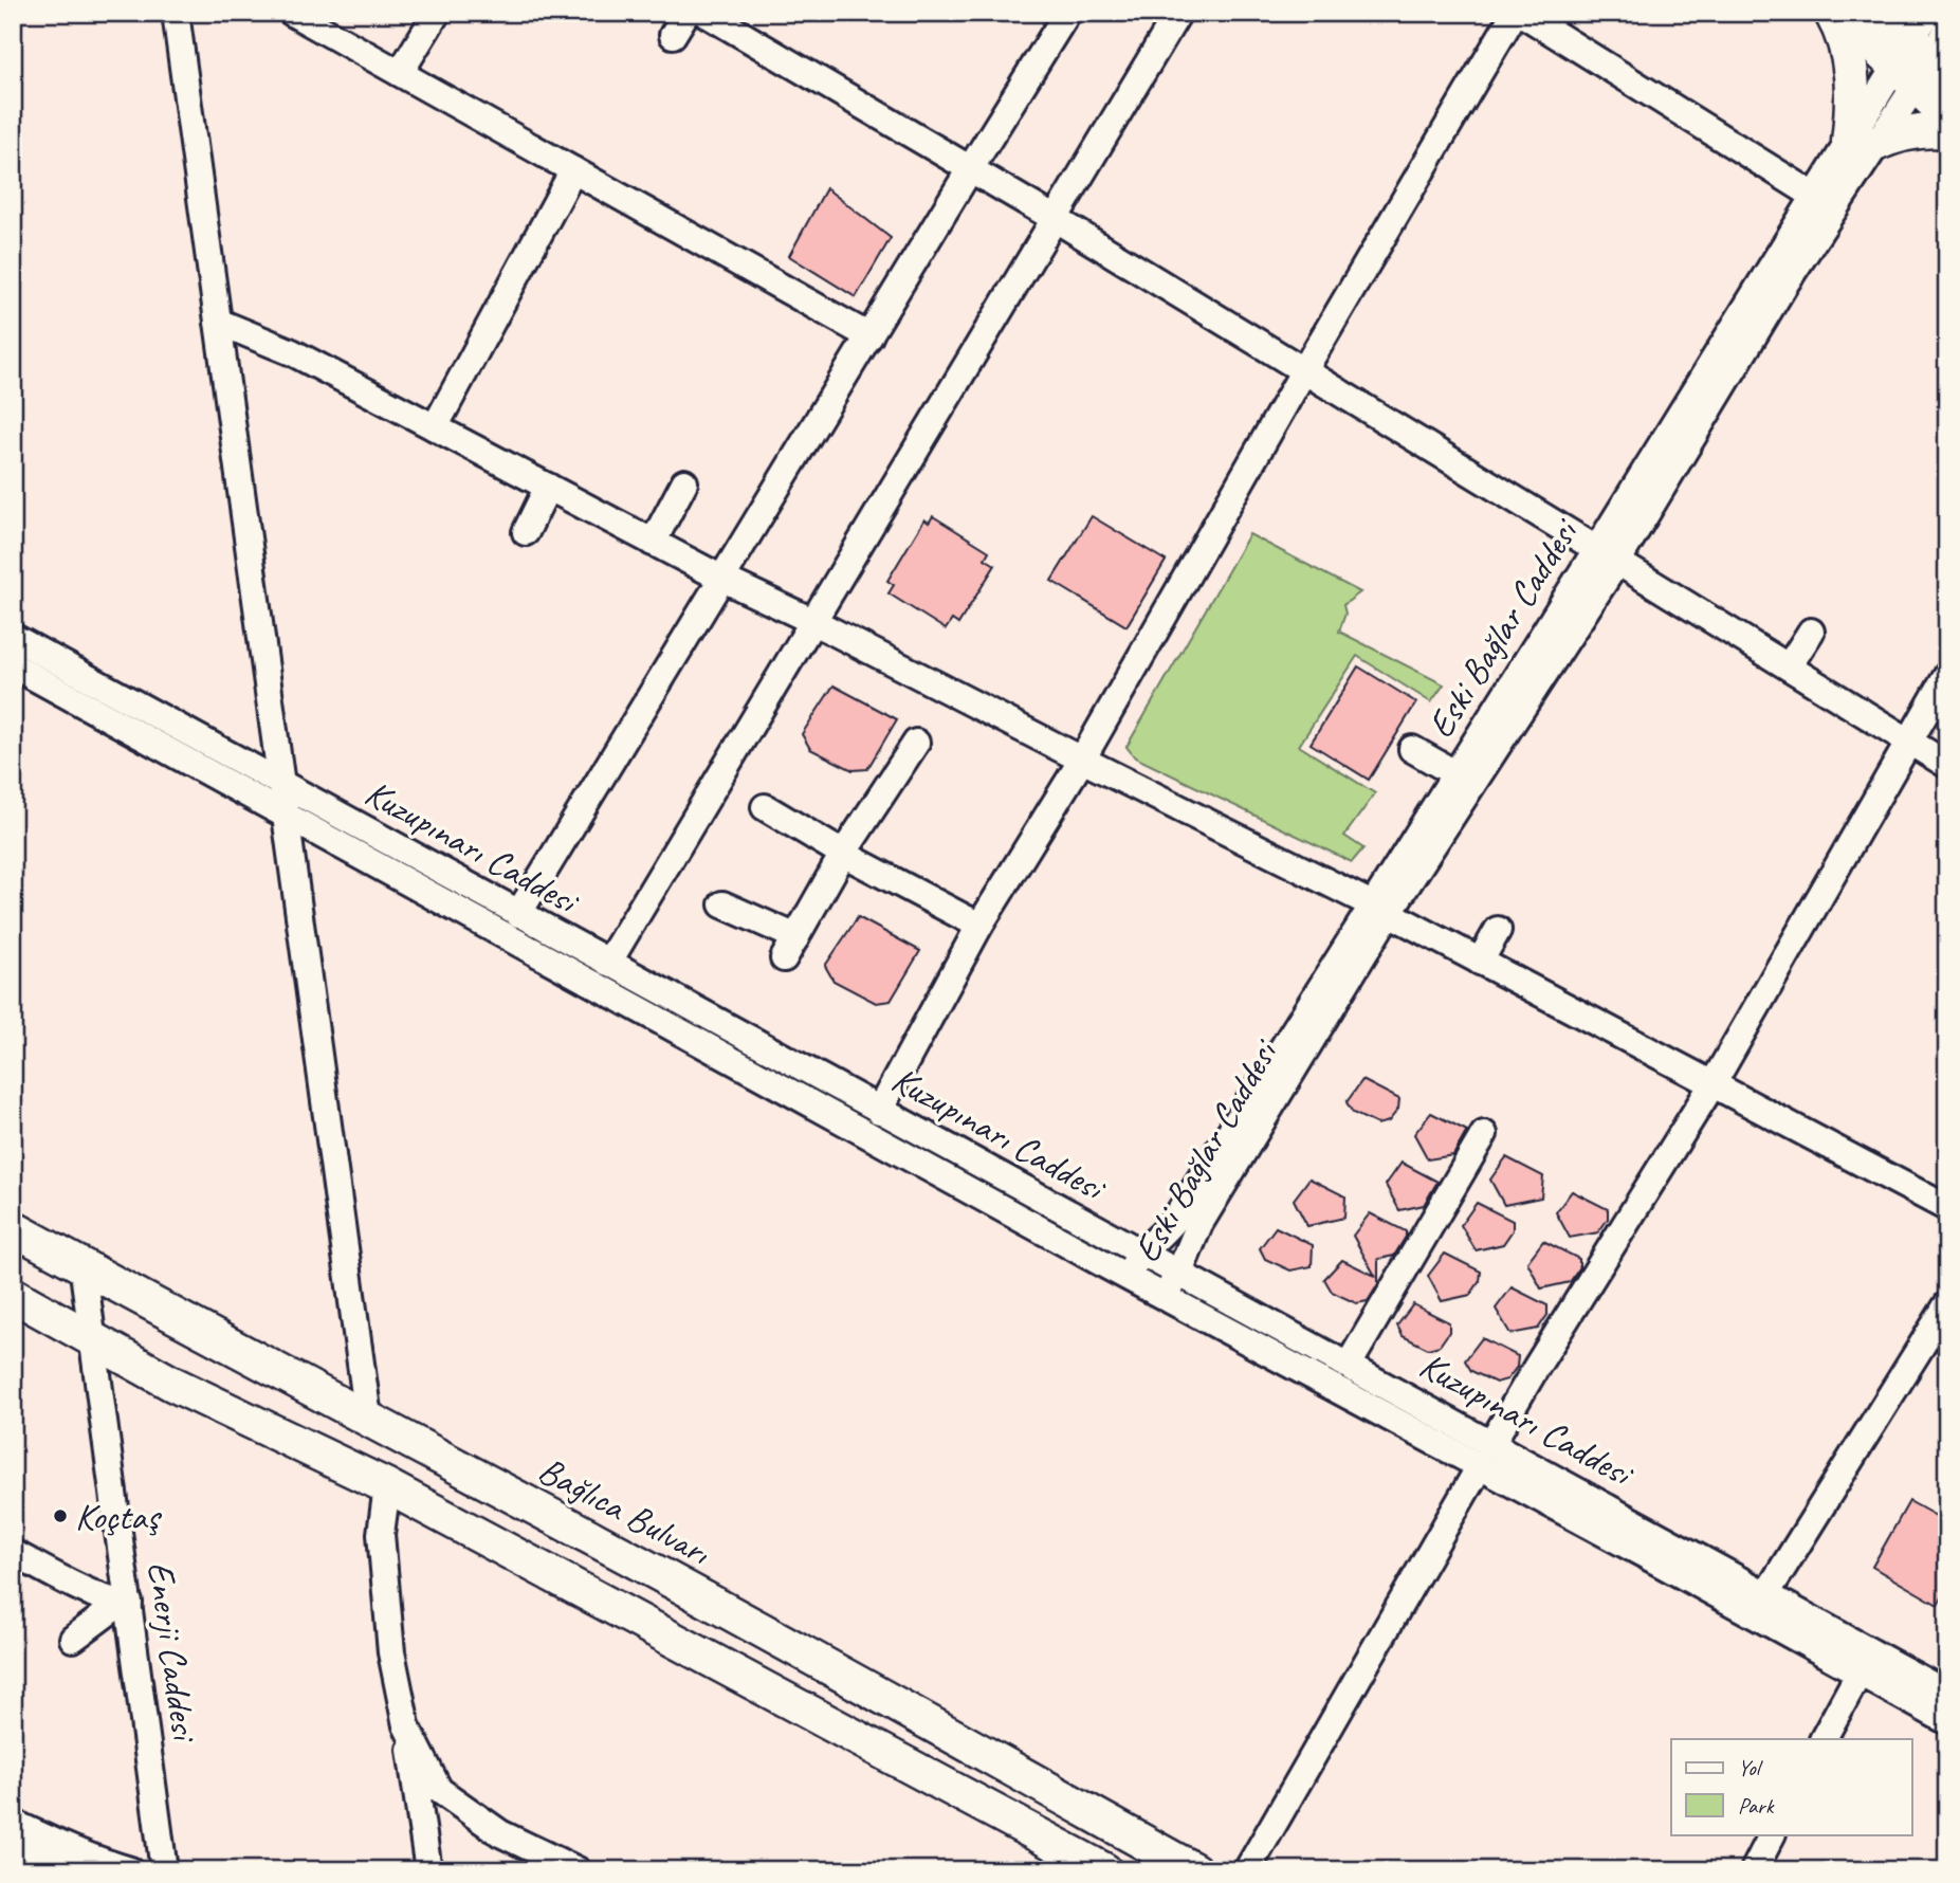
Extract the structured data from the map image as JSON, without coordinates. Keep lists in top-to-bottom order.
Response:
{
  "streets": {
    "main road": ["Bağlıca Bulvarı"],
    "street": ["Eski Bağlar Caddesi", "Kuzupınarı Caddesi", "Enerji Caddesi"]
  },
  "crossings": [
    ["Eski Bağlar Caddesi", "Kuzupınarı Caddesi"],
    ["Bağlıca Bulvarı", "Enerji Caddesi"]
  ],
  "places": ["Koçtaş"],
  "legend": ["Yol", "Park"]
}
